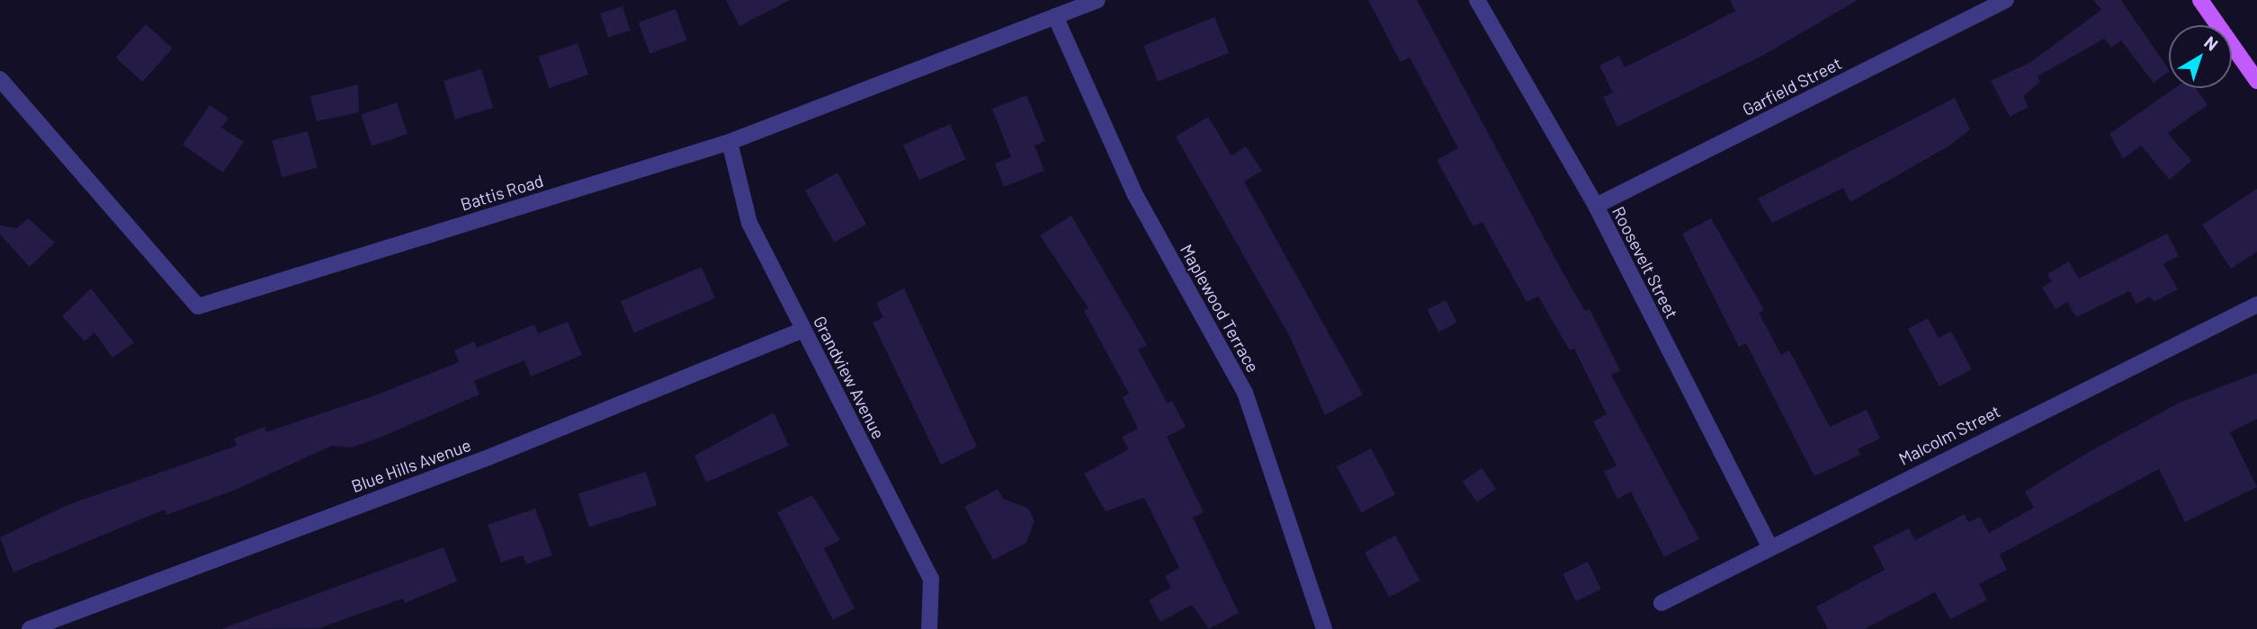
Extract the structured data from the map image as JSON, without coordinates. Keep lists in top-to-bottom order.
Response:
{
  "streets": {
    "street": [
      "Garfield Street",
      "Battis Road",
      "Roosevelt Street",
      "Maplewood Terrace",
      "Grandview Avenue",
      "Malcolm Street",
      "Blue Hills Avenue"
    ]
  },
  "crossings": [
    ["Garfield Street", "Roosevelt Street"],
    ["Battis Road", "Maplewood Terrace"],
    ["Battis Road", "Grandview Avenue"],
    ["Roosevelt Street", "Malcolm Street"],
    ["Grandview Avenue", "Blue Hills Avenue"]
  ],
  "north": "top right"
}
